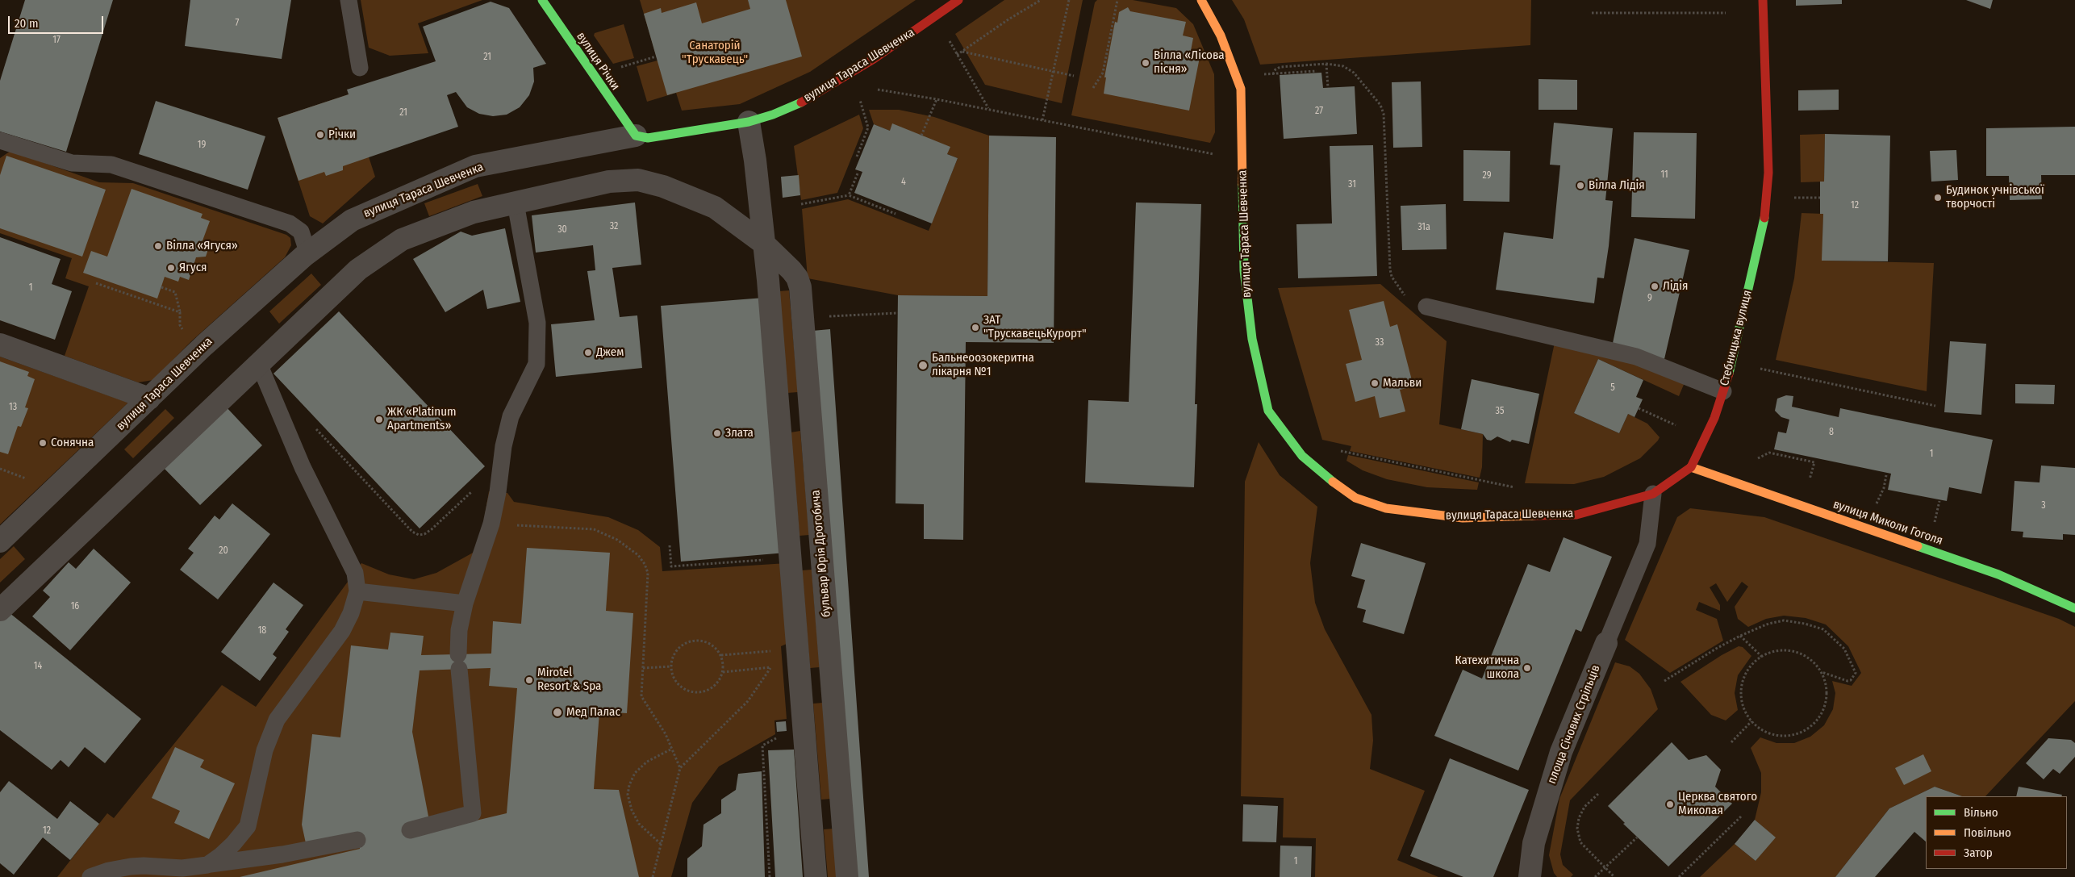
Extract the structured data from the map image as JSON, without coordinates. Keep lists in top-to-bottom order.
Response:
{
  "streets": {
    "street": [
      "вулиця Річки",
      "вулиця Тараса Шевченка",
      "Стебницька вулиця",
      "вулиця Миколи Гоголя",
      "бульвар Юрія Дрогобича",
      "площа Січових Стрільців"
    ]
  },
  "crossings": [
    ["вулиця Річки", "вулиця Тараса Шевченка"],
    ["вулиця Тараса Шевченка", "Стебницька вулиця"],
    ["Стебницька вулиця", "вулиця Миколи Гоголя"]
  ],
  "parks": ["Санаторій \"Трускавець\""],
  "places": [
    "Вілла «Лісова пісня»",
    "Річки",
    "Вілла Лідія",
    "Будинок учнівської творчості",
    "Вілла «Ягуся»",
    "Ягуся",
    "Лідія",
    "ЗАТ \"ТрускавецьКурорт\"",
    "Джем",
    "Бальнеоозокеритна лікарня №1",
    "Мальви",
    "ЖК «Platinum Apartments»",
    "Злата",
    "Сонячна",
    "Катехитична школа",
    "Mirotel Resort & Spa",
    "Мед Палас",
    "Церква святого Миколая"
  ],
  "house_numbers": [
    "7",
    "17",
    "21",
    "27",
    "21",
    "19",
    "11",
    "29",
    "4",
    "31",
    "12",
    "32",
    "31а",
    "30",
    "1",
    "9",
    "33",
    "5",
    "13",
    "35",
    "8",
    "1",
    "3",
    "20",
    "16",
    "18",
    "14",
    "12",
    "1"
  ],
  "legend": ["Вільно", "Повільно", "Затор"],
  "scale_bar": "20 m"
}
